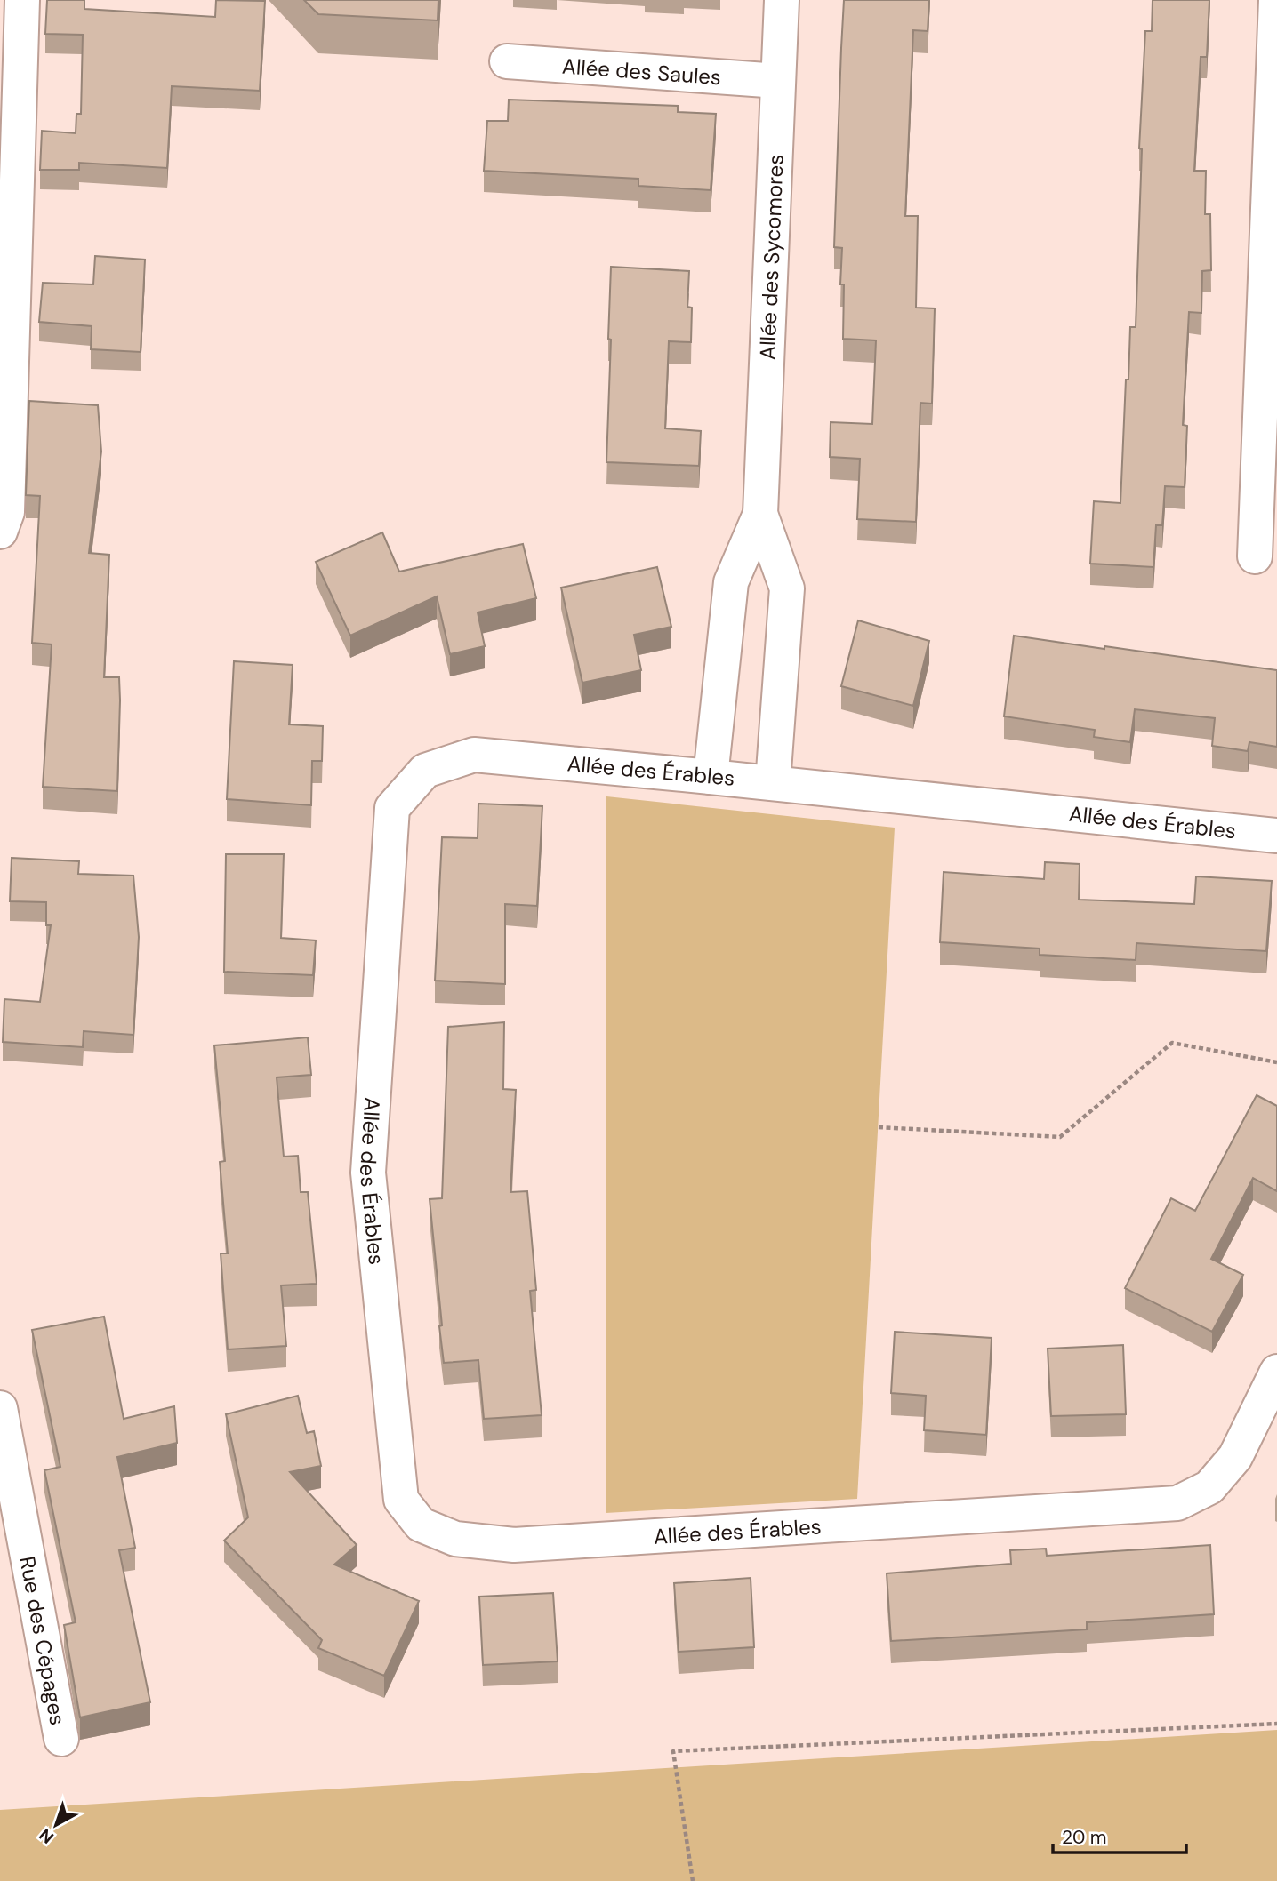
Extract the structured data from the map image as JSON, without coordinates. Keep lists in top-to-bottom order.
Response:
{
  "streets": {
    "street": [
      "Allée des Saules",
      "Allée des Sycomores",
      "Allée des Érables",
      "Rue des Cépages"
    ]
  },
  "crossings": [
    ["Allée des Saules", "Allée des Sycomores"],
    ["Allée des Sycomores", "Allée des Érables"]
  ],
  "scale_bar": "20 m",
  "north": "bottom left"
}
